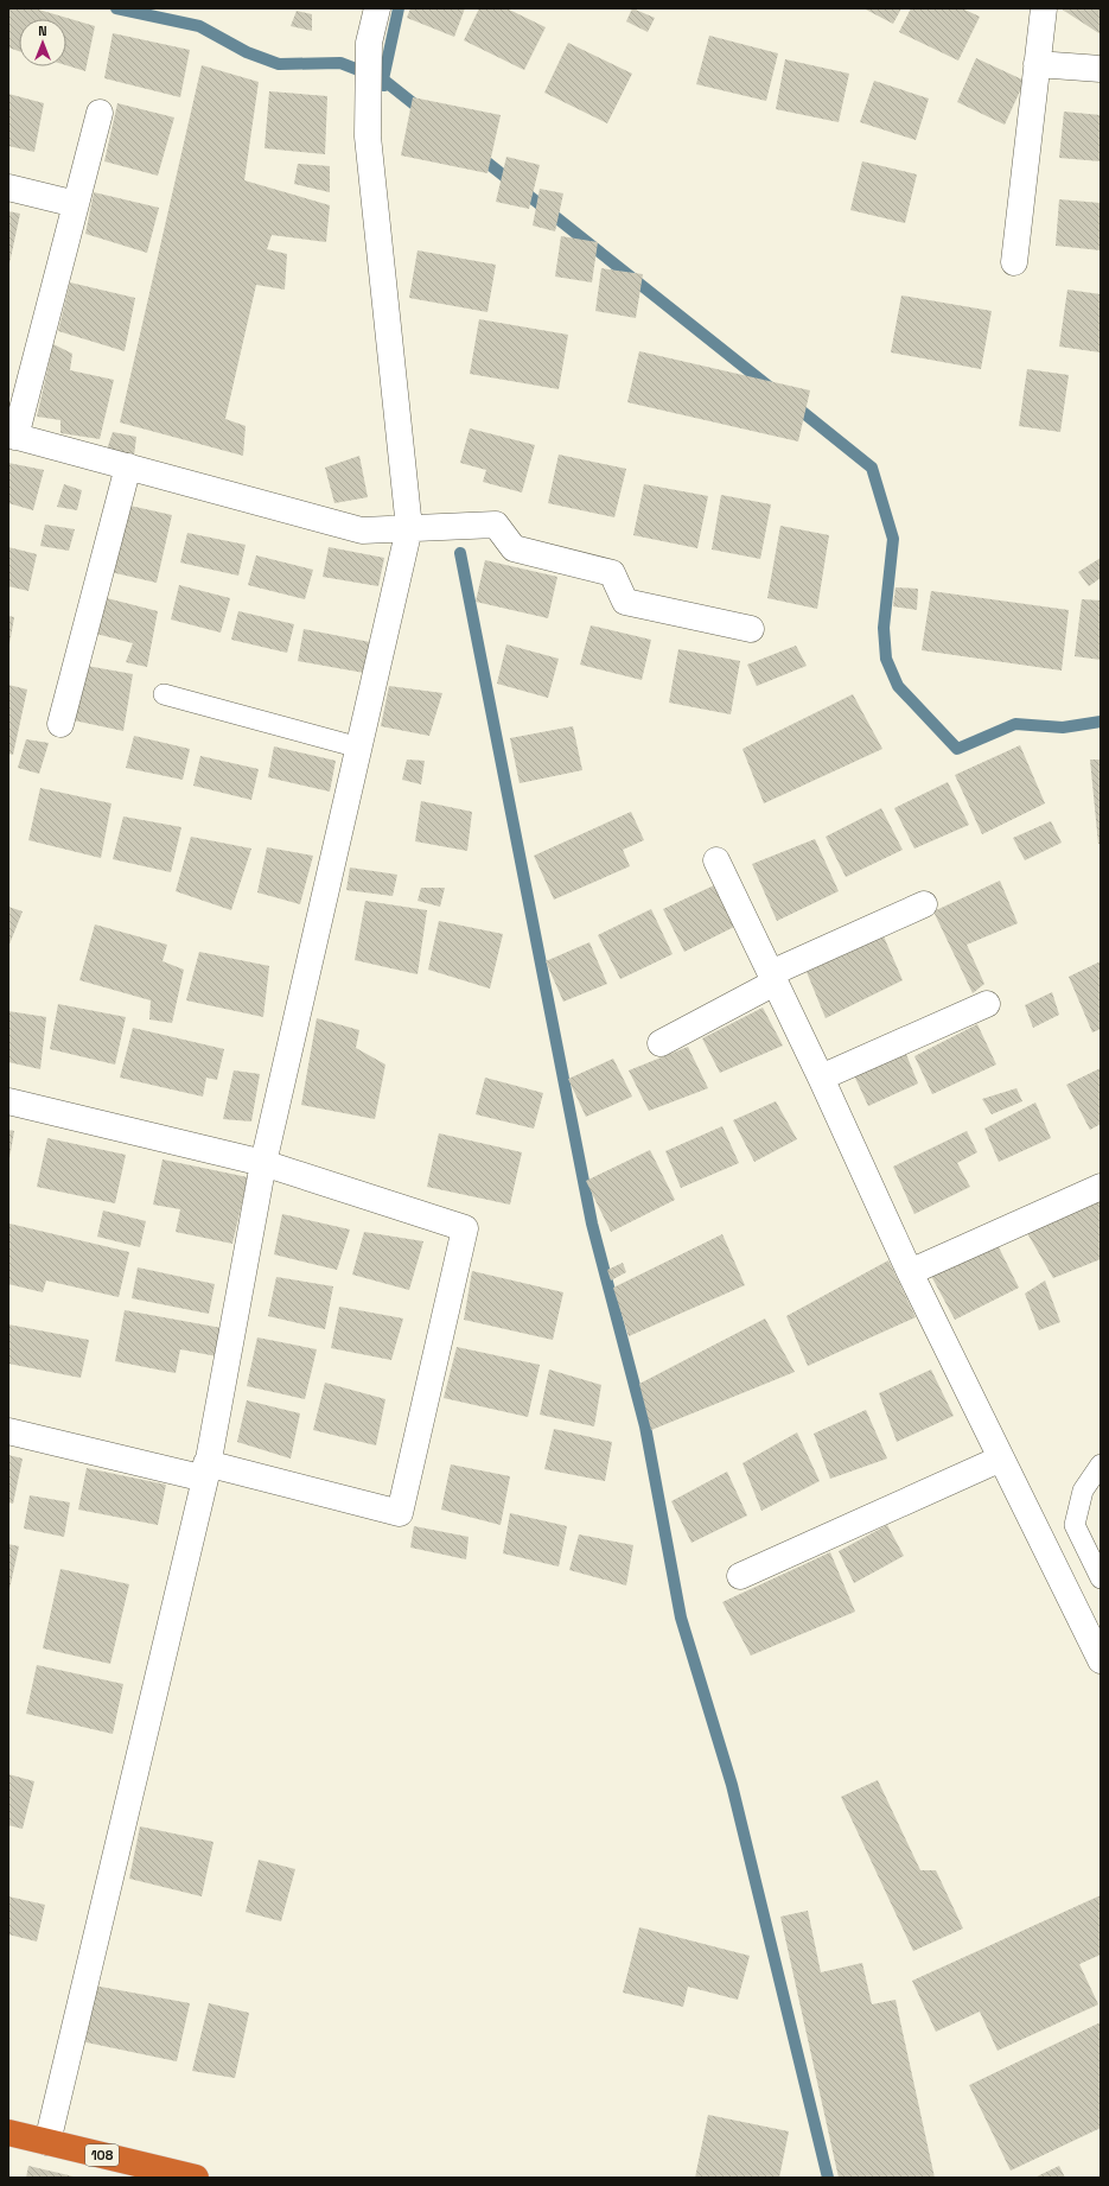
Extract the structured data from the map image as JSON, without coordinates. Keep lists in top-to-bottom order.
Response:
{
  "streets": {
    "highway": ["108"]
  },
  "north": "top"
}
